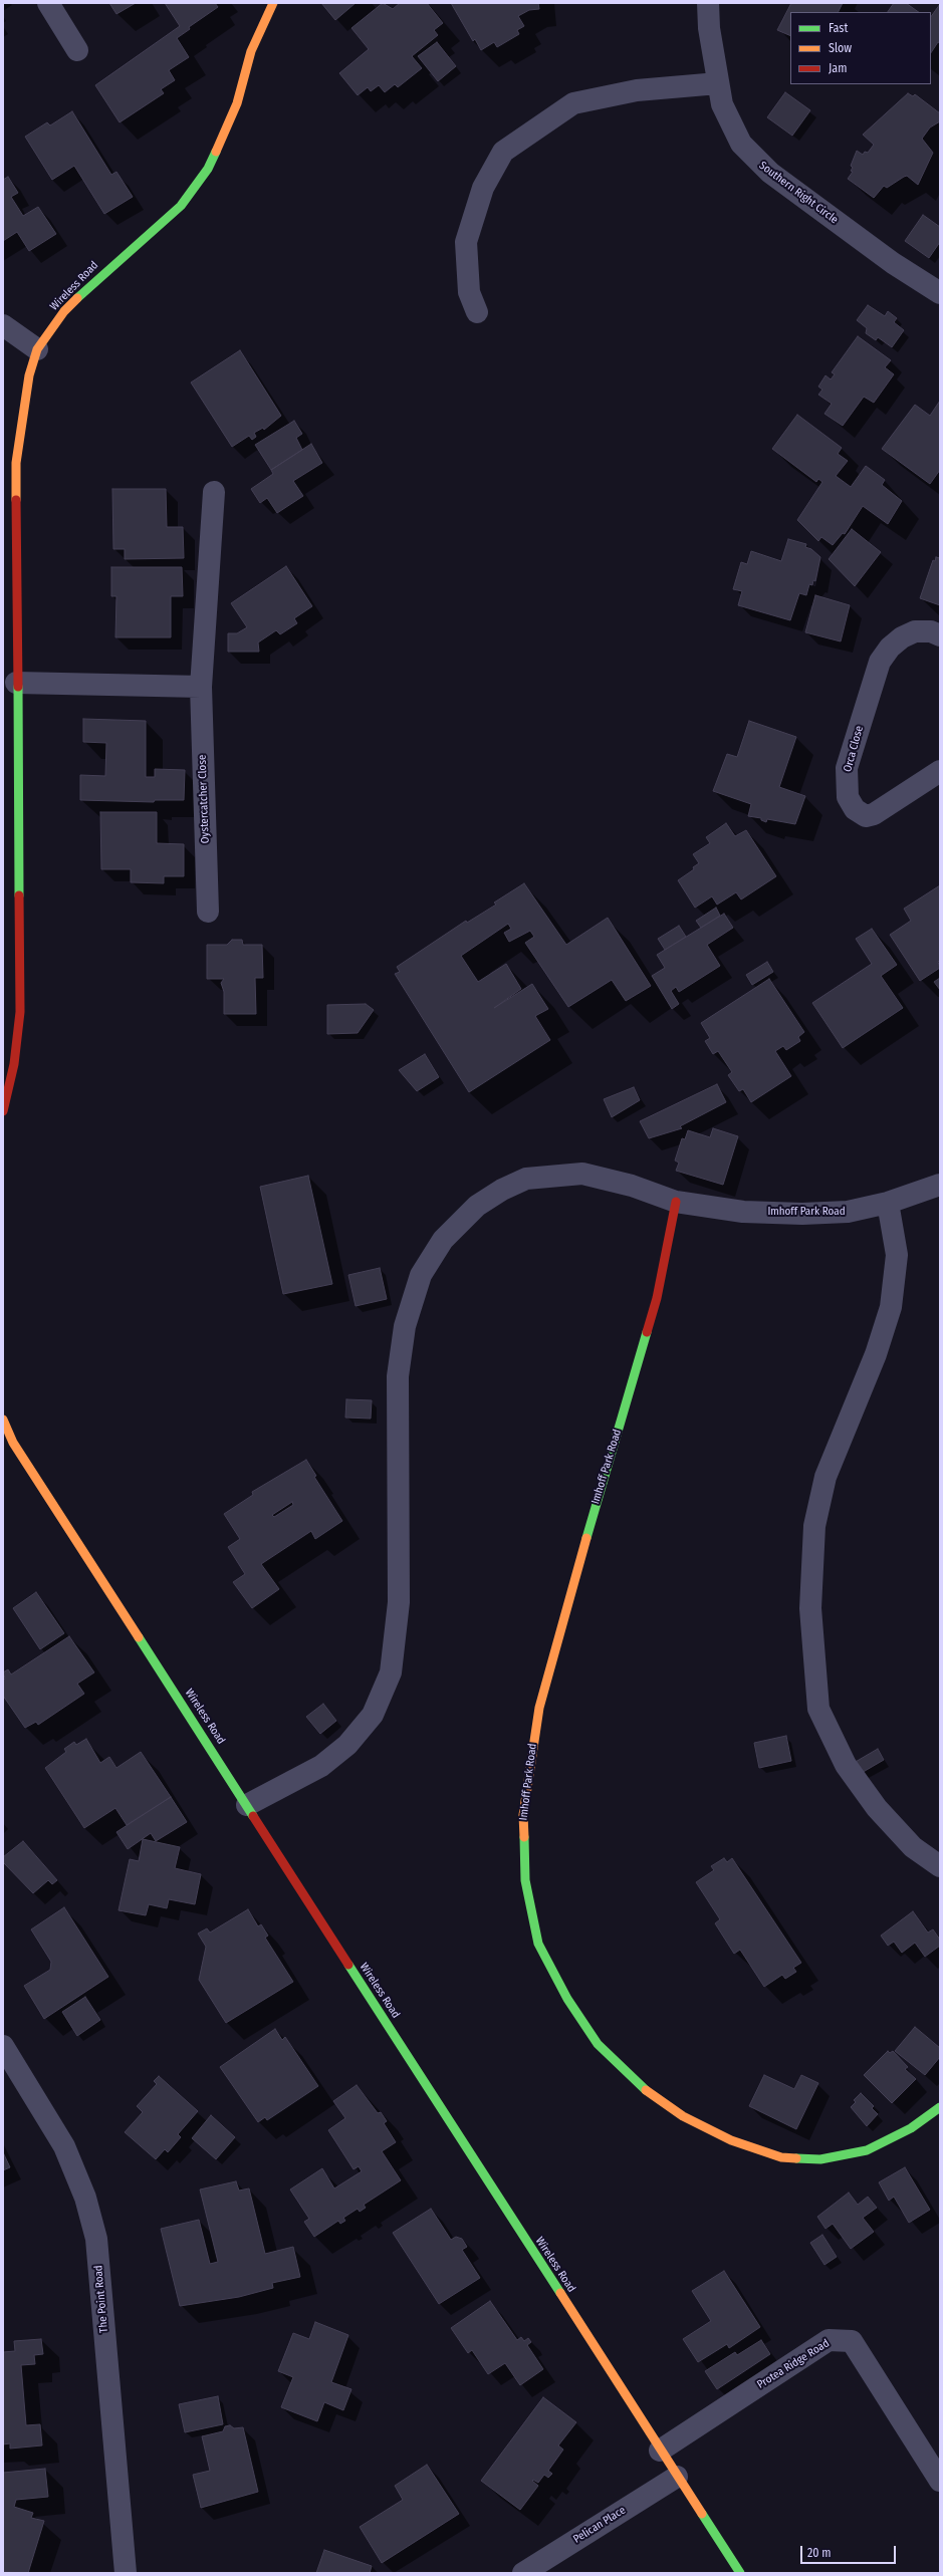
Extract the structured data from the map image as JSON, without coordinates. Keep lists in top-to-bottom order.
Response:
{
  "streets": {
    "street": [
      "Southern Right Circle",
      "Wireless Road",
      "Orca Close",
      "Oystercatcher Close",
      "Imhoff Park Road",
      "The Point Road",
      "Protea Ridge Road",
      "Pelican Place"
    ]
  },
  "crossings": [
    ["Wireless Road", "Imhoff Park Road"],
    ["Wireless Road", "Protea Ridge Road"],
    ["Wireless Road", "Pelican Place"]
  ],
  "legend": ["Fast", "Slow", "Jam"],
  "scale_bar": "20 m"
}
